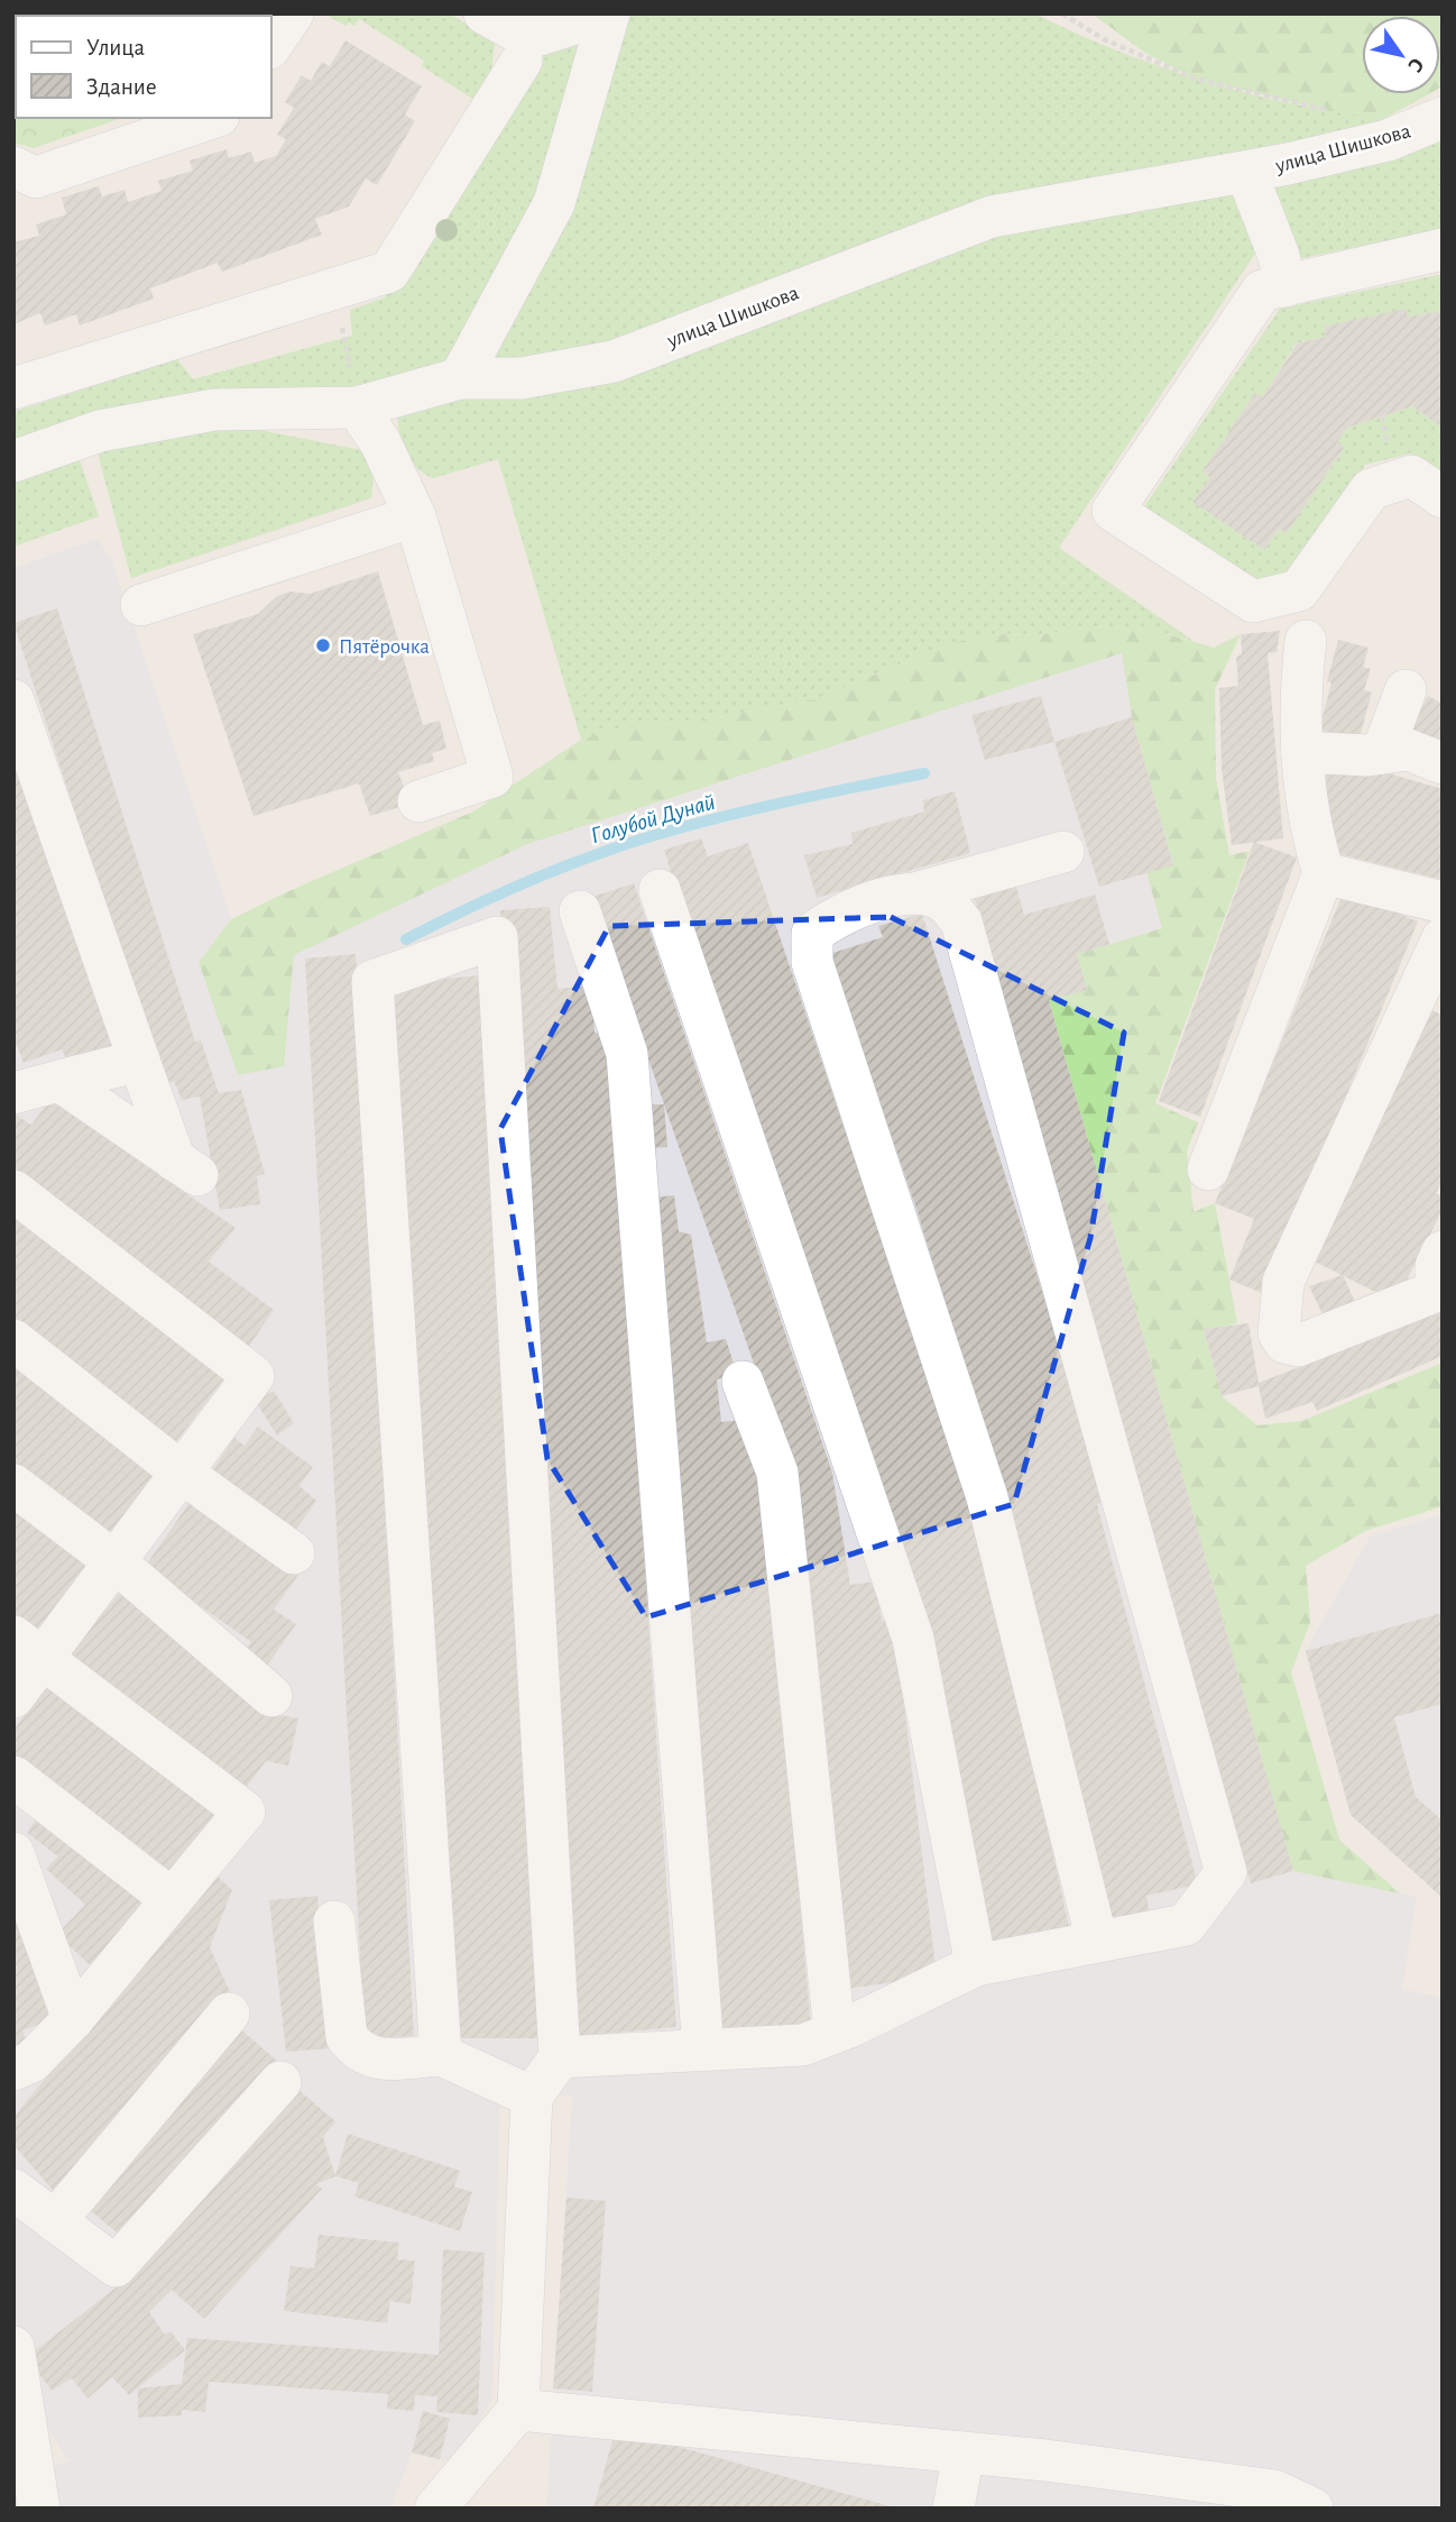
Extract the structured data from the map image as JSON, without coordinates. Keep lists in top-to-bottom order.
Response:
{
  "streets": {
    "street": ["улица Шишкова"]
  },
  "water": ["Голубой Дунай"],
  "places": ["Пятёрочка"],
  "legend": ["Улица", "Здание"],
  "north": "bottom right"
}
